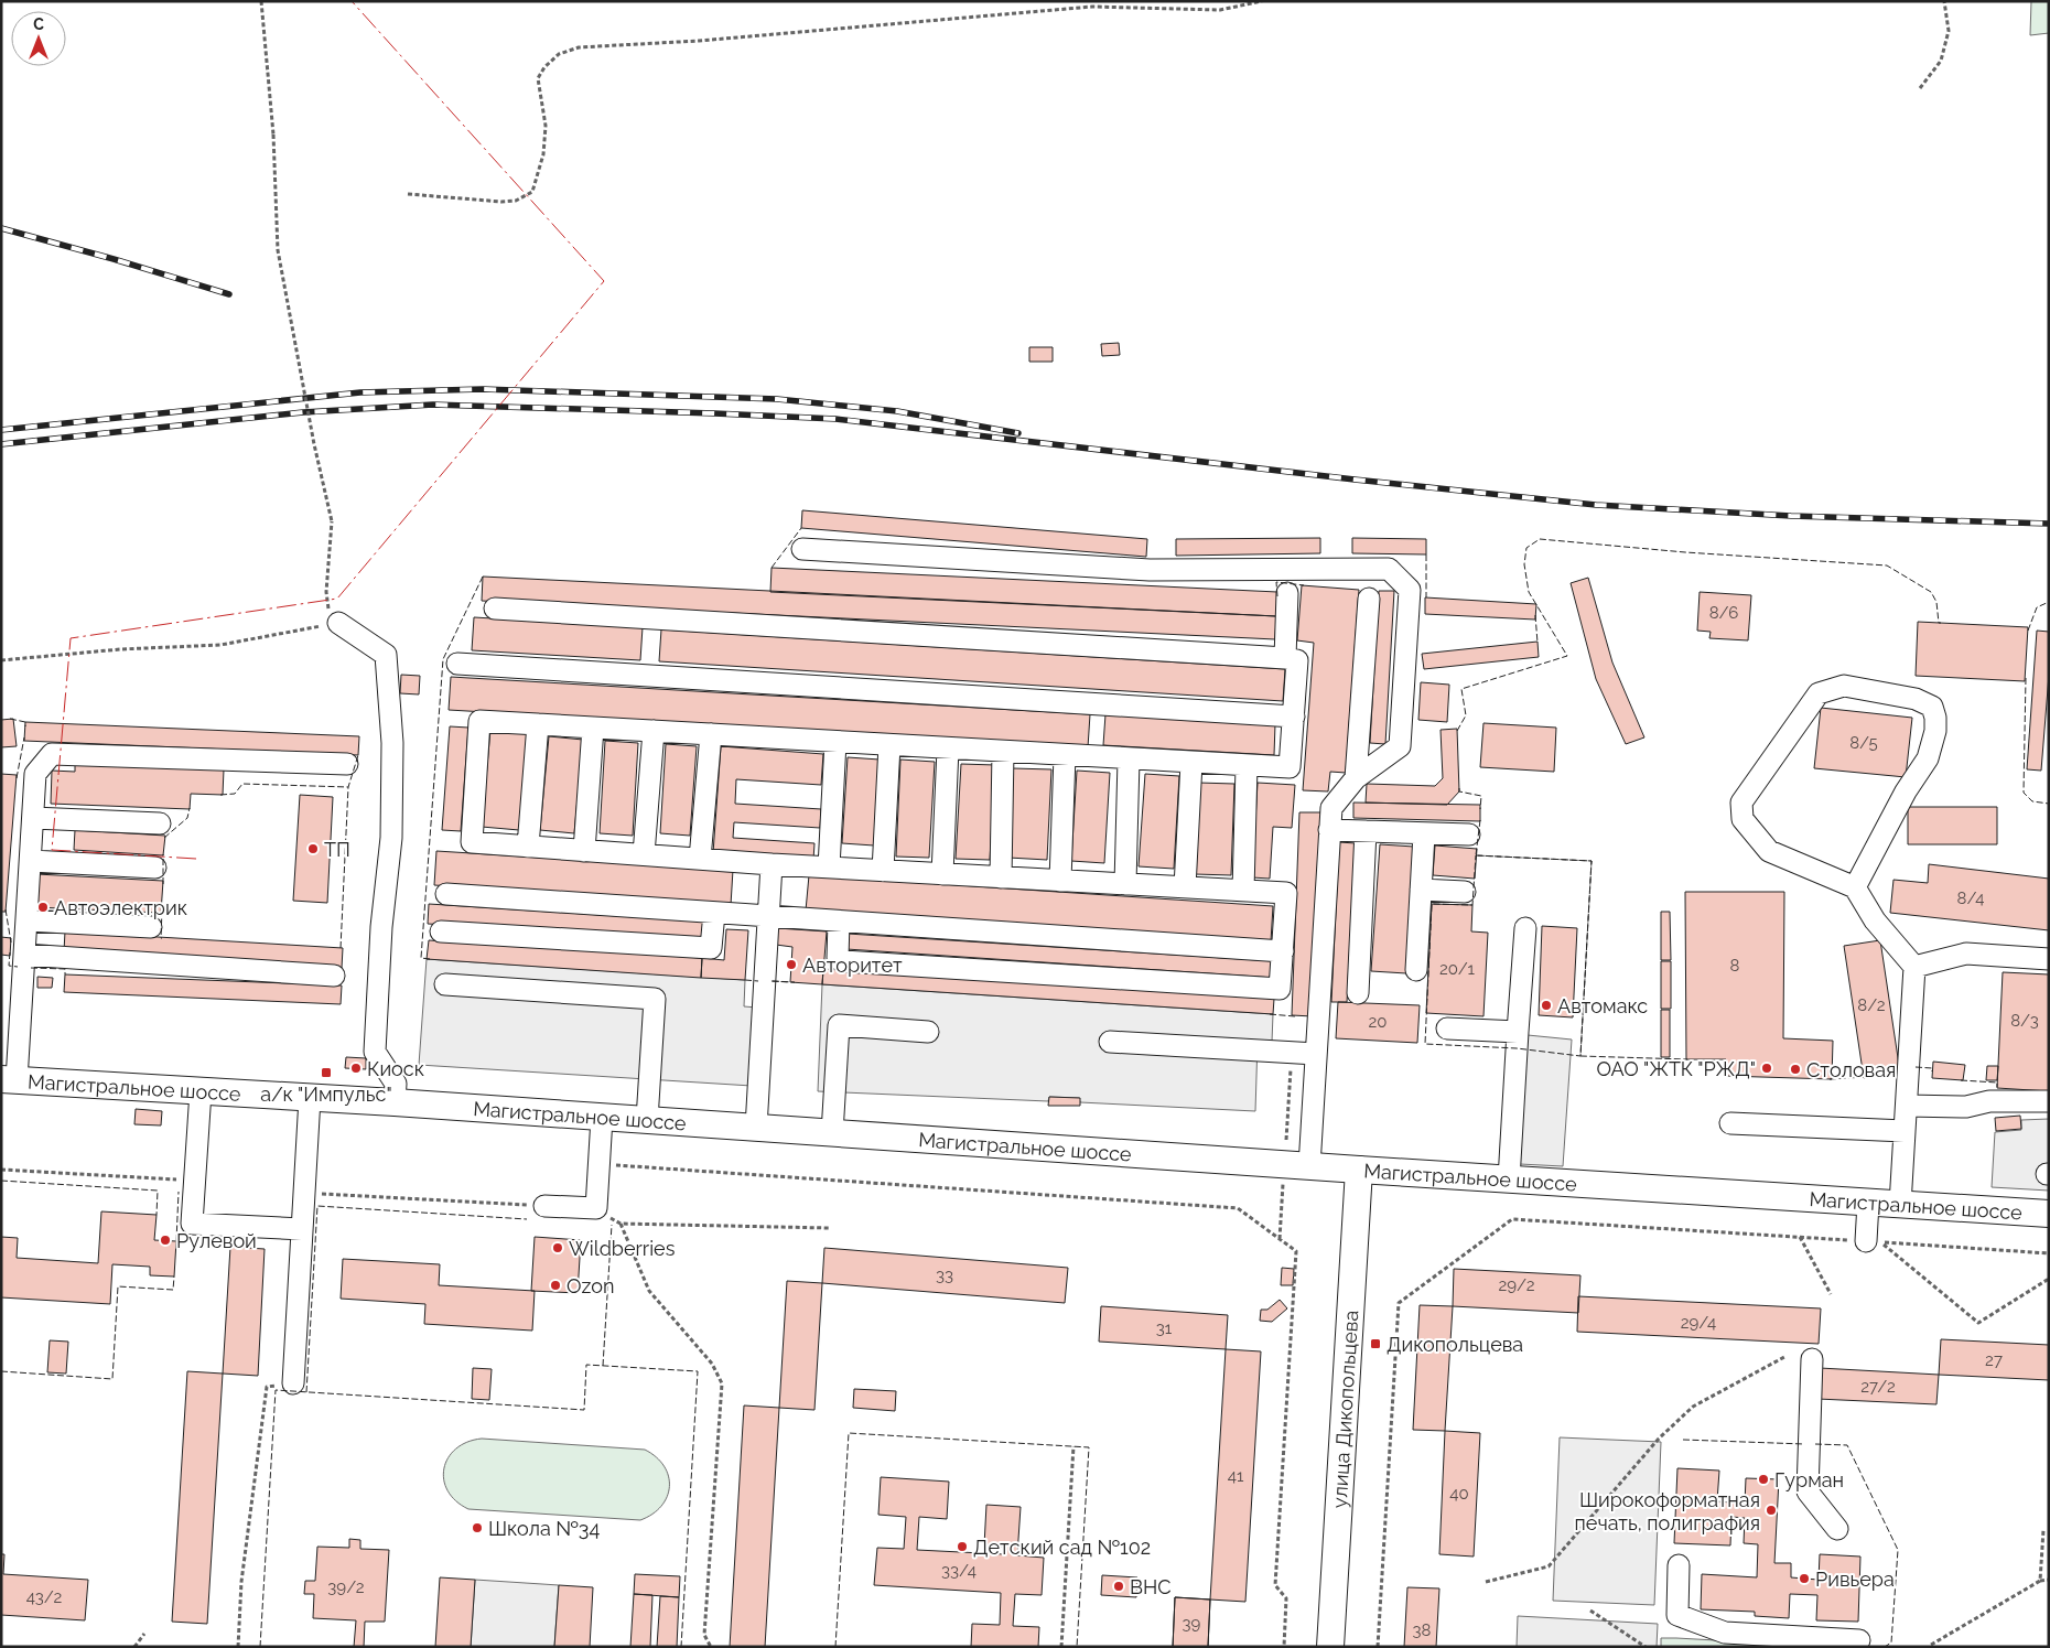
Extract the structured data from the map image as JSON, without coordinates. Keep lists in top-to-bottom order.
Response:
{
  "streets": {
    "main road": ["Магистральное шоссе", "улица Дикопольцева"]
  },
  "crossings": [
    ["Магистральное шоссе", "улица Дикопольцева"]
  ],
  "places": {
    "other": [
      "ТП",
      "Автоэлектрик",
      "Авторитет",
      "Автомакс",
      "Киоск",
      "ОАО \"ЖТК \"РЖД\"",
      "Столовая",
      "Рулевой",
      "Wildberries",
      "Ozon",
      "Гурман",
      "Широкоформатная печать, полиграфия",
      "Школа №34",
      "Детский сад №102",
      "Ривьера",
      "ВНС"
    ],
    "transit": ["а/к \"Импульс\"", "Дикопольцева"]
  },
  "house_numbers": [
    "8/6",
    "8/5",
    "8/4",
    "8",
    "20/1",
    "8/2",
    "8/3",
    "20",
    "33",
    "29/2",
    "29/4",
    "31",
    "27",
    "27/2",
    "41",
    "40",
    "33/4",
    "39/2",
    "43/2",
    "39",
    "38"
  ],
  "north": "top"
}
